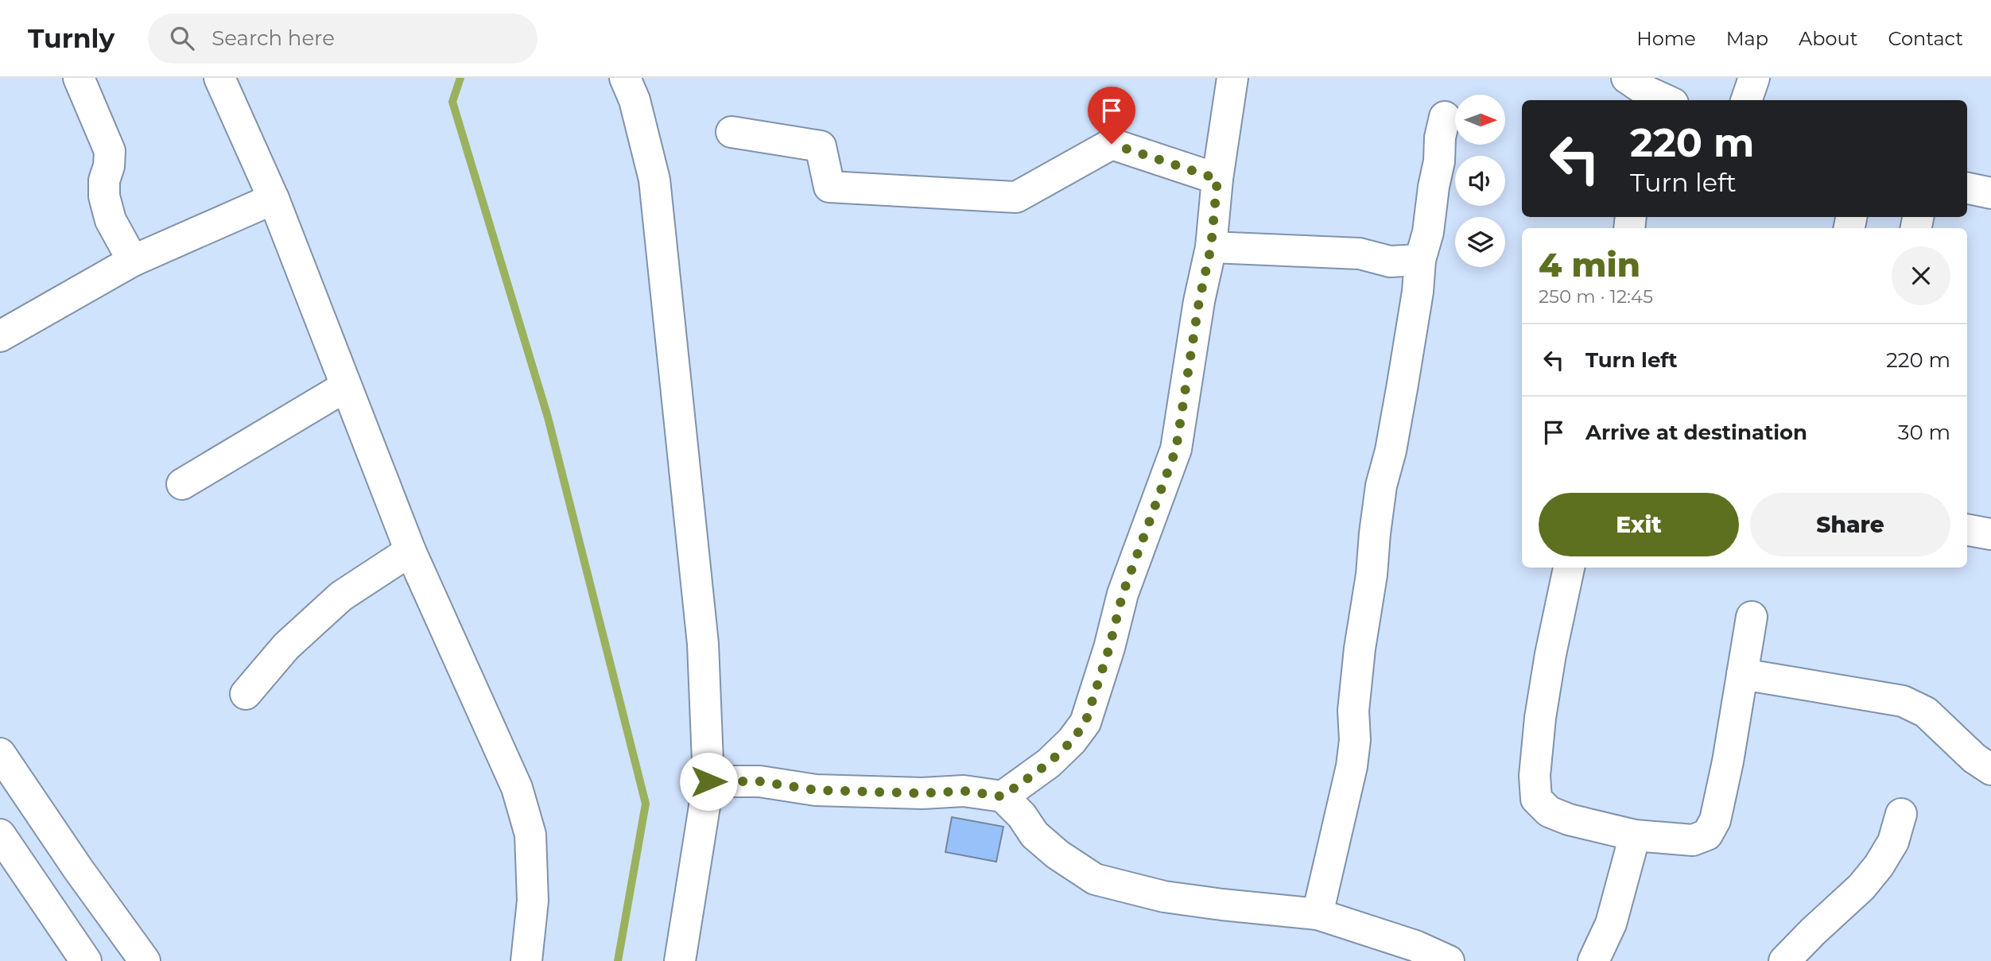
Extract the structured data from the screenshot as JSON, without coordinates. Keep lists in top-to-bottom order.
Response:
{
  "north": "right",
  "page": {
    "header": "Turnly",
    "search": "Search here",
    "nav": [
      "Home",
      "Map",
      "About",
      "Contact"
    ],
    "turn": ["220 m", "Turn left"],
    "heading": ["4 min", "250 m · 12:45"],
    "list": [
      {
        "name": "Turn left",
        "value": "220 m"
      },
      {
        "name": "Arrive at destination",
        "value": "30 m"
      }
    ],
    "buttons": ["Exit", "Share"]
  }
}
